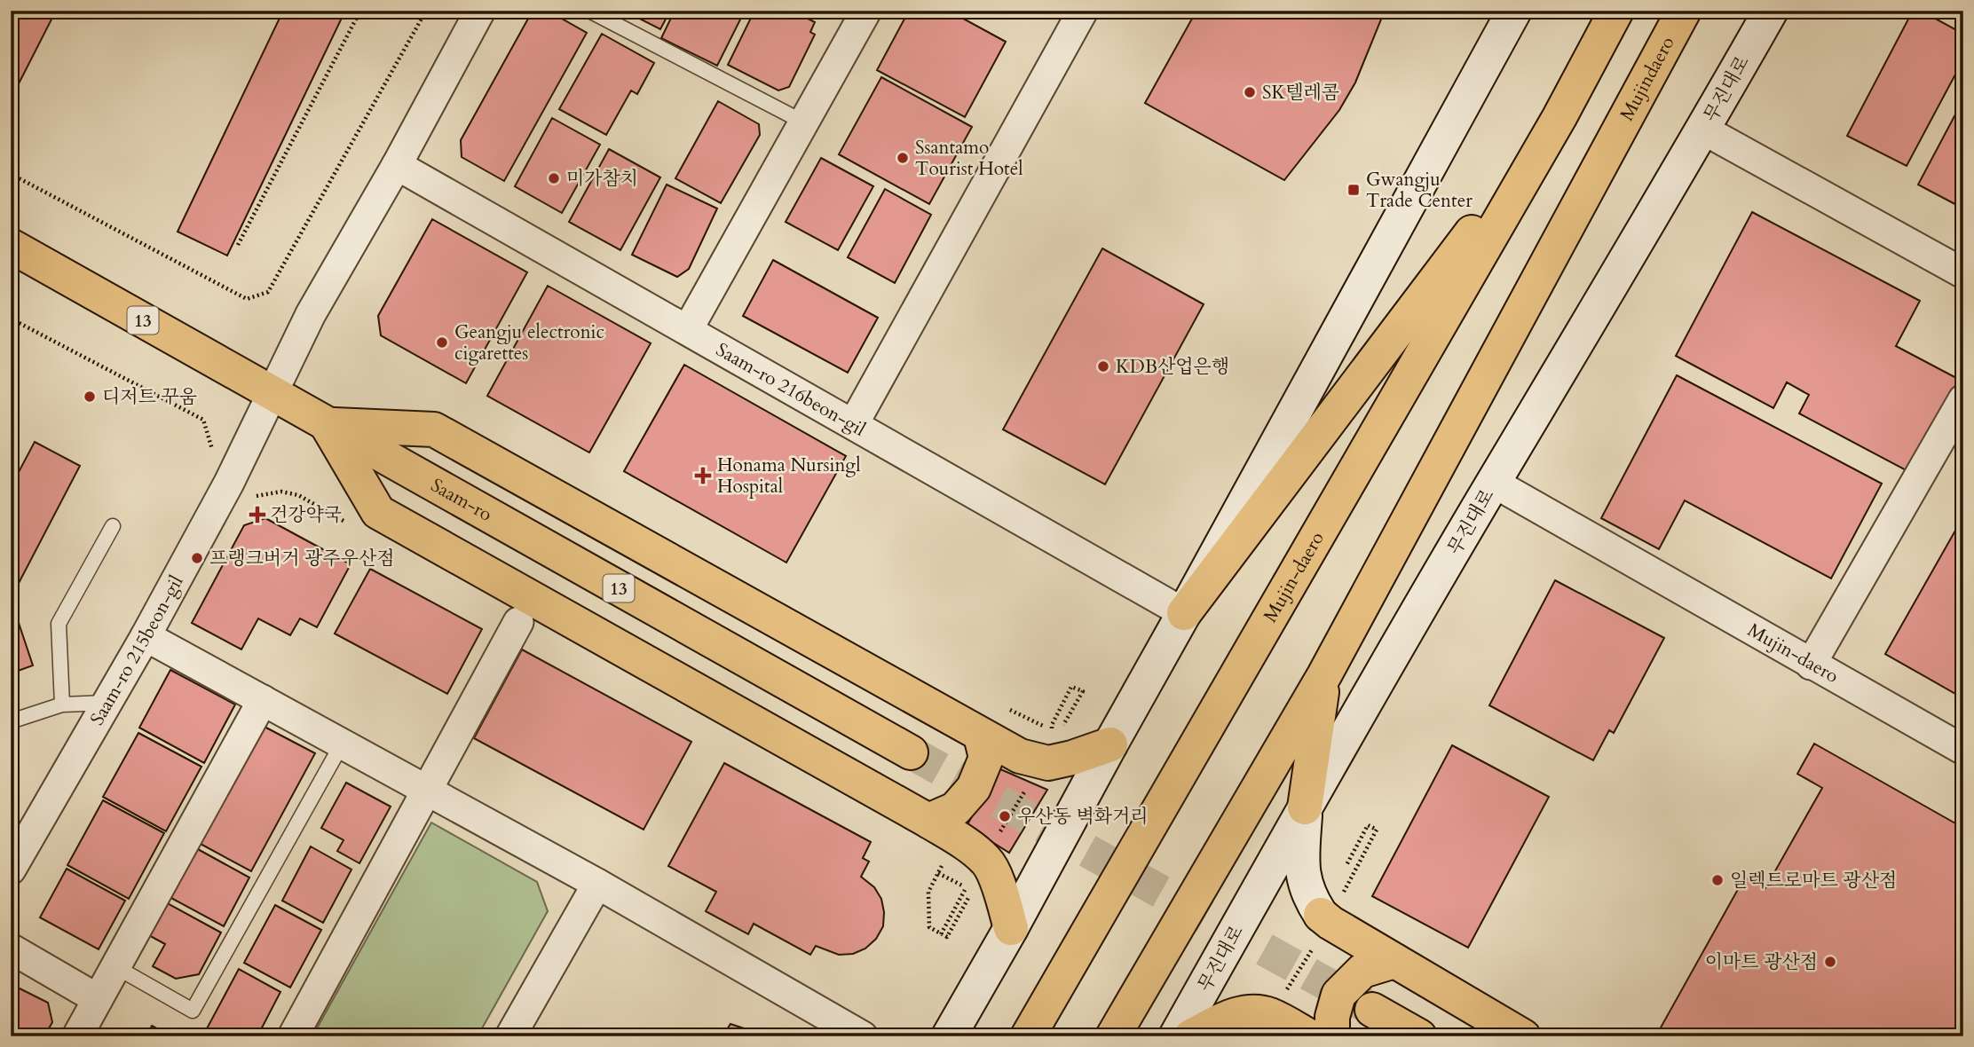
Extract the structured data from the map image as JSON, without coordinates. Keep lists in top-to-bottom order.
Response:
{
  "streets": {
    "main road": ["13", "Saam-ro", "Mujin-daero"],
    "street": ["무진대로", "Saam-ro 216beon-gil", "Saam-ro 215beon-gil"]
  },
  "crossings": [
    ["무진대로", "Mujin-daero"],
    ["Saam-ro", "Saam-ro 215beon-gil"]
  ],
  "places": {
    "other": [
      "SK텔레콤",
      "Ssantamo Tourist Hotel",
      "미가참치",
      "Geangju electronic cigarettes",
      "KDB산업은행",
      "디저트 꾸움",
      "프랭크버거 광주우산점",
      "우산동 벽화거리",
      "일렉트로마트 광산점",
      "이마트 광산점"
    ],
    "transit": ["Gwangju Trade Center"],
    "health": ["Honama Nursingl Hospital", "건강약국"]
  }
}
